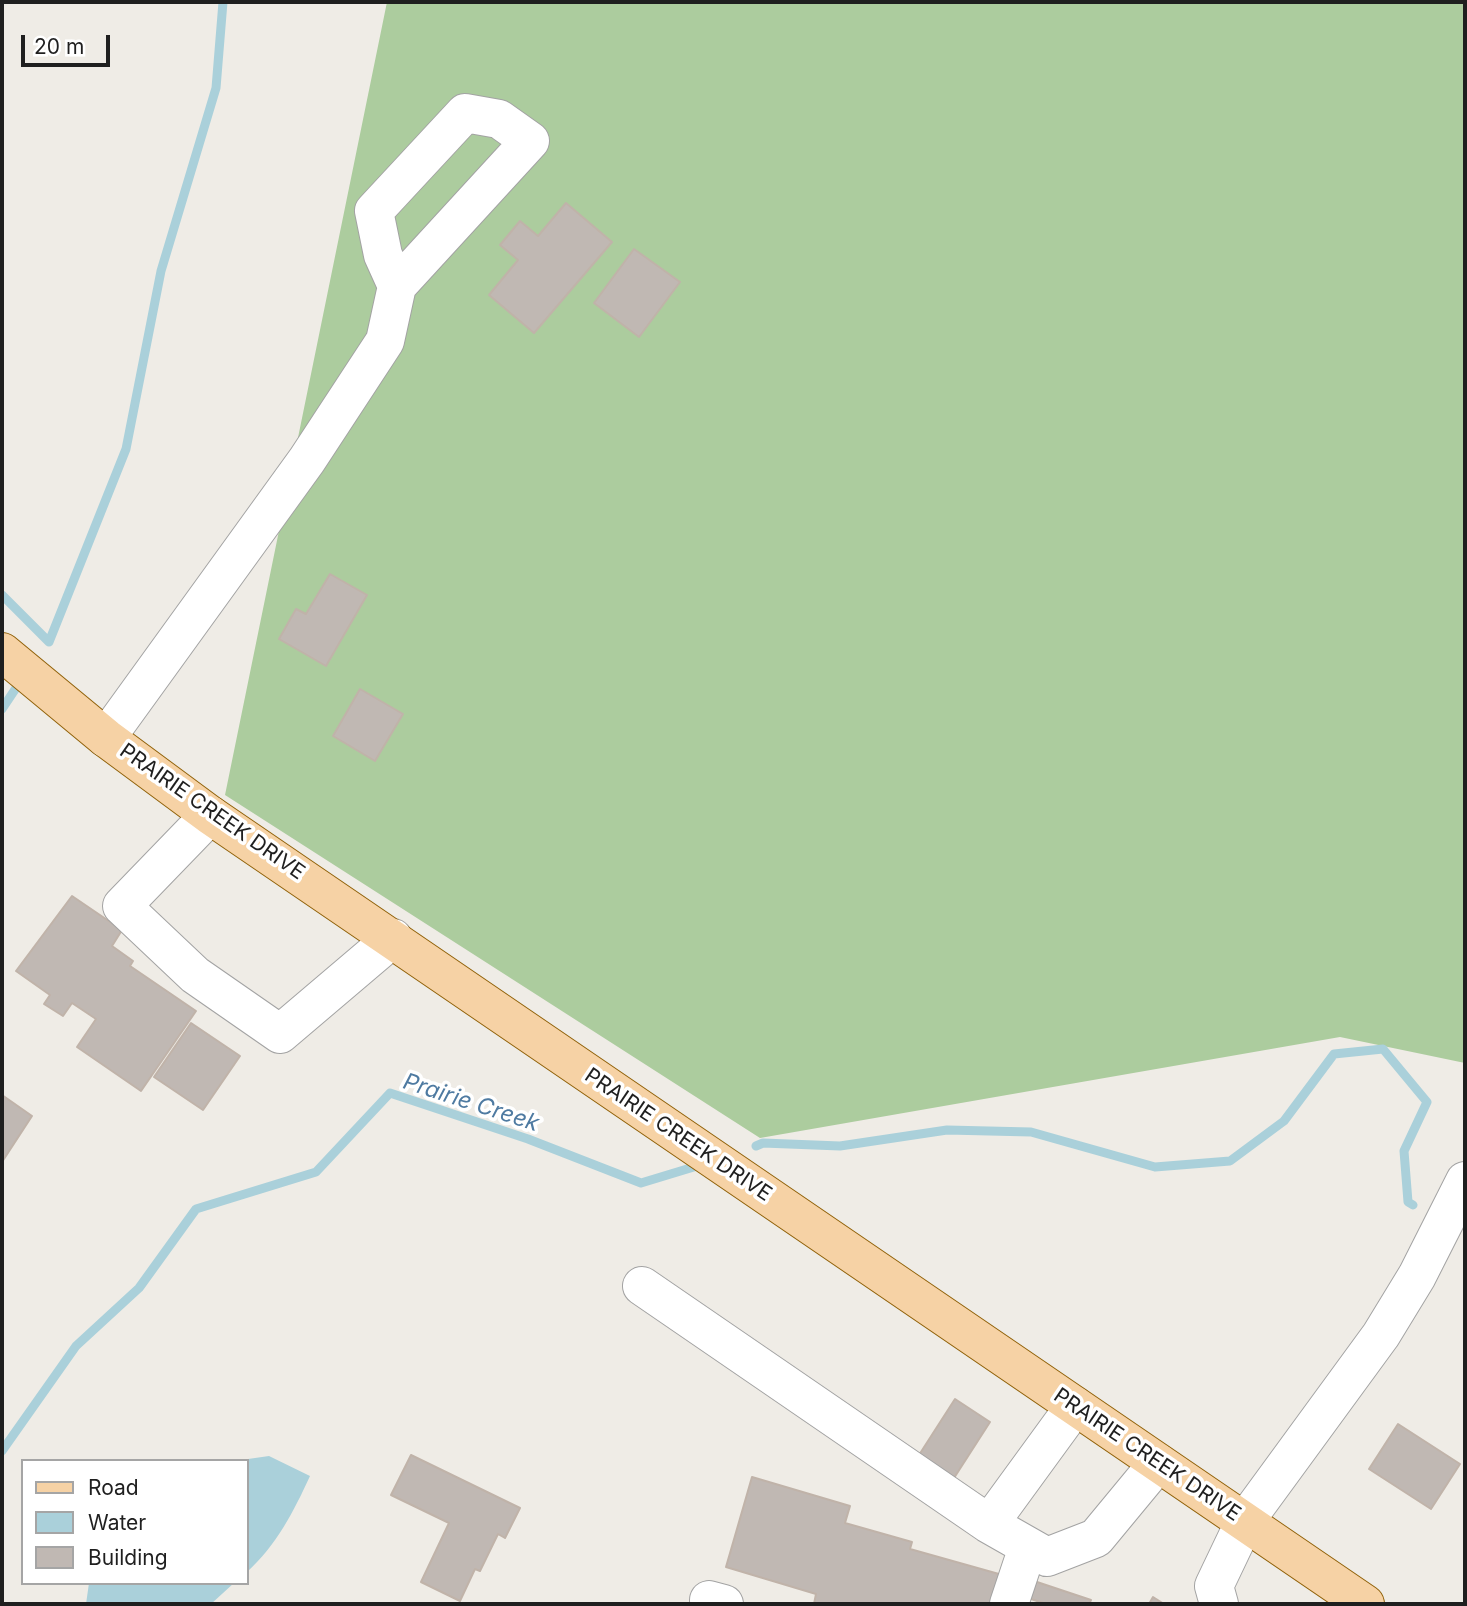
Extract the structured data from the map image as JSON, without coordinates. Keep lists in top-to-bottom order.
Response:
{
  "streets": {
    "main road": ["PRAIRIE CREEK DRIVE"]
  },
  "water": ["Prairie Creek"],
  "legend": ["Road", "Water", "Building"],
  "scale_bar": "20 m"
}
